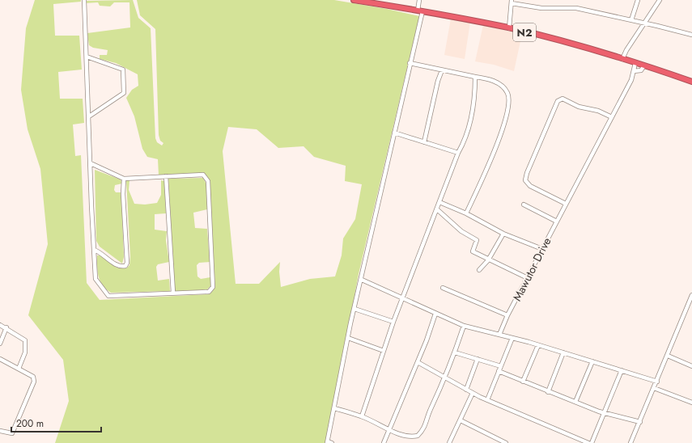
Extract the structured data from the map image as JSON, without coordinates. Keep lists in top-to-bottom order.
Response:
{
  "streets": {
    "highway": ["N2"],
    "street": ["Mawutor Drive"]
  },
  "crossings": [
    ["N2", "Mawutor Drive"]
  ],
  "scale_bar": "200 m"
}
